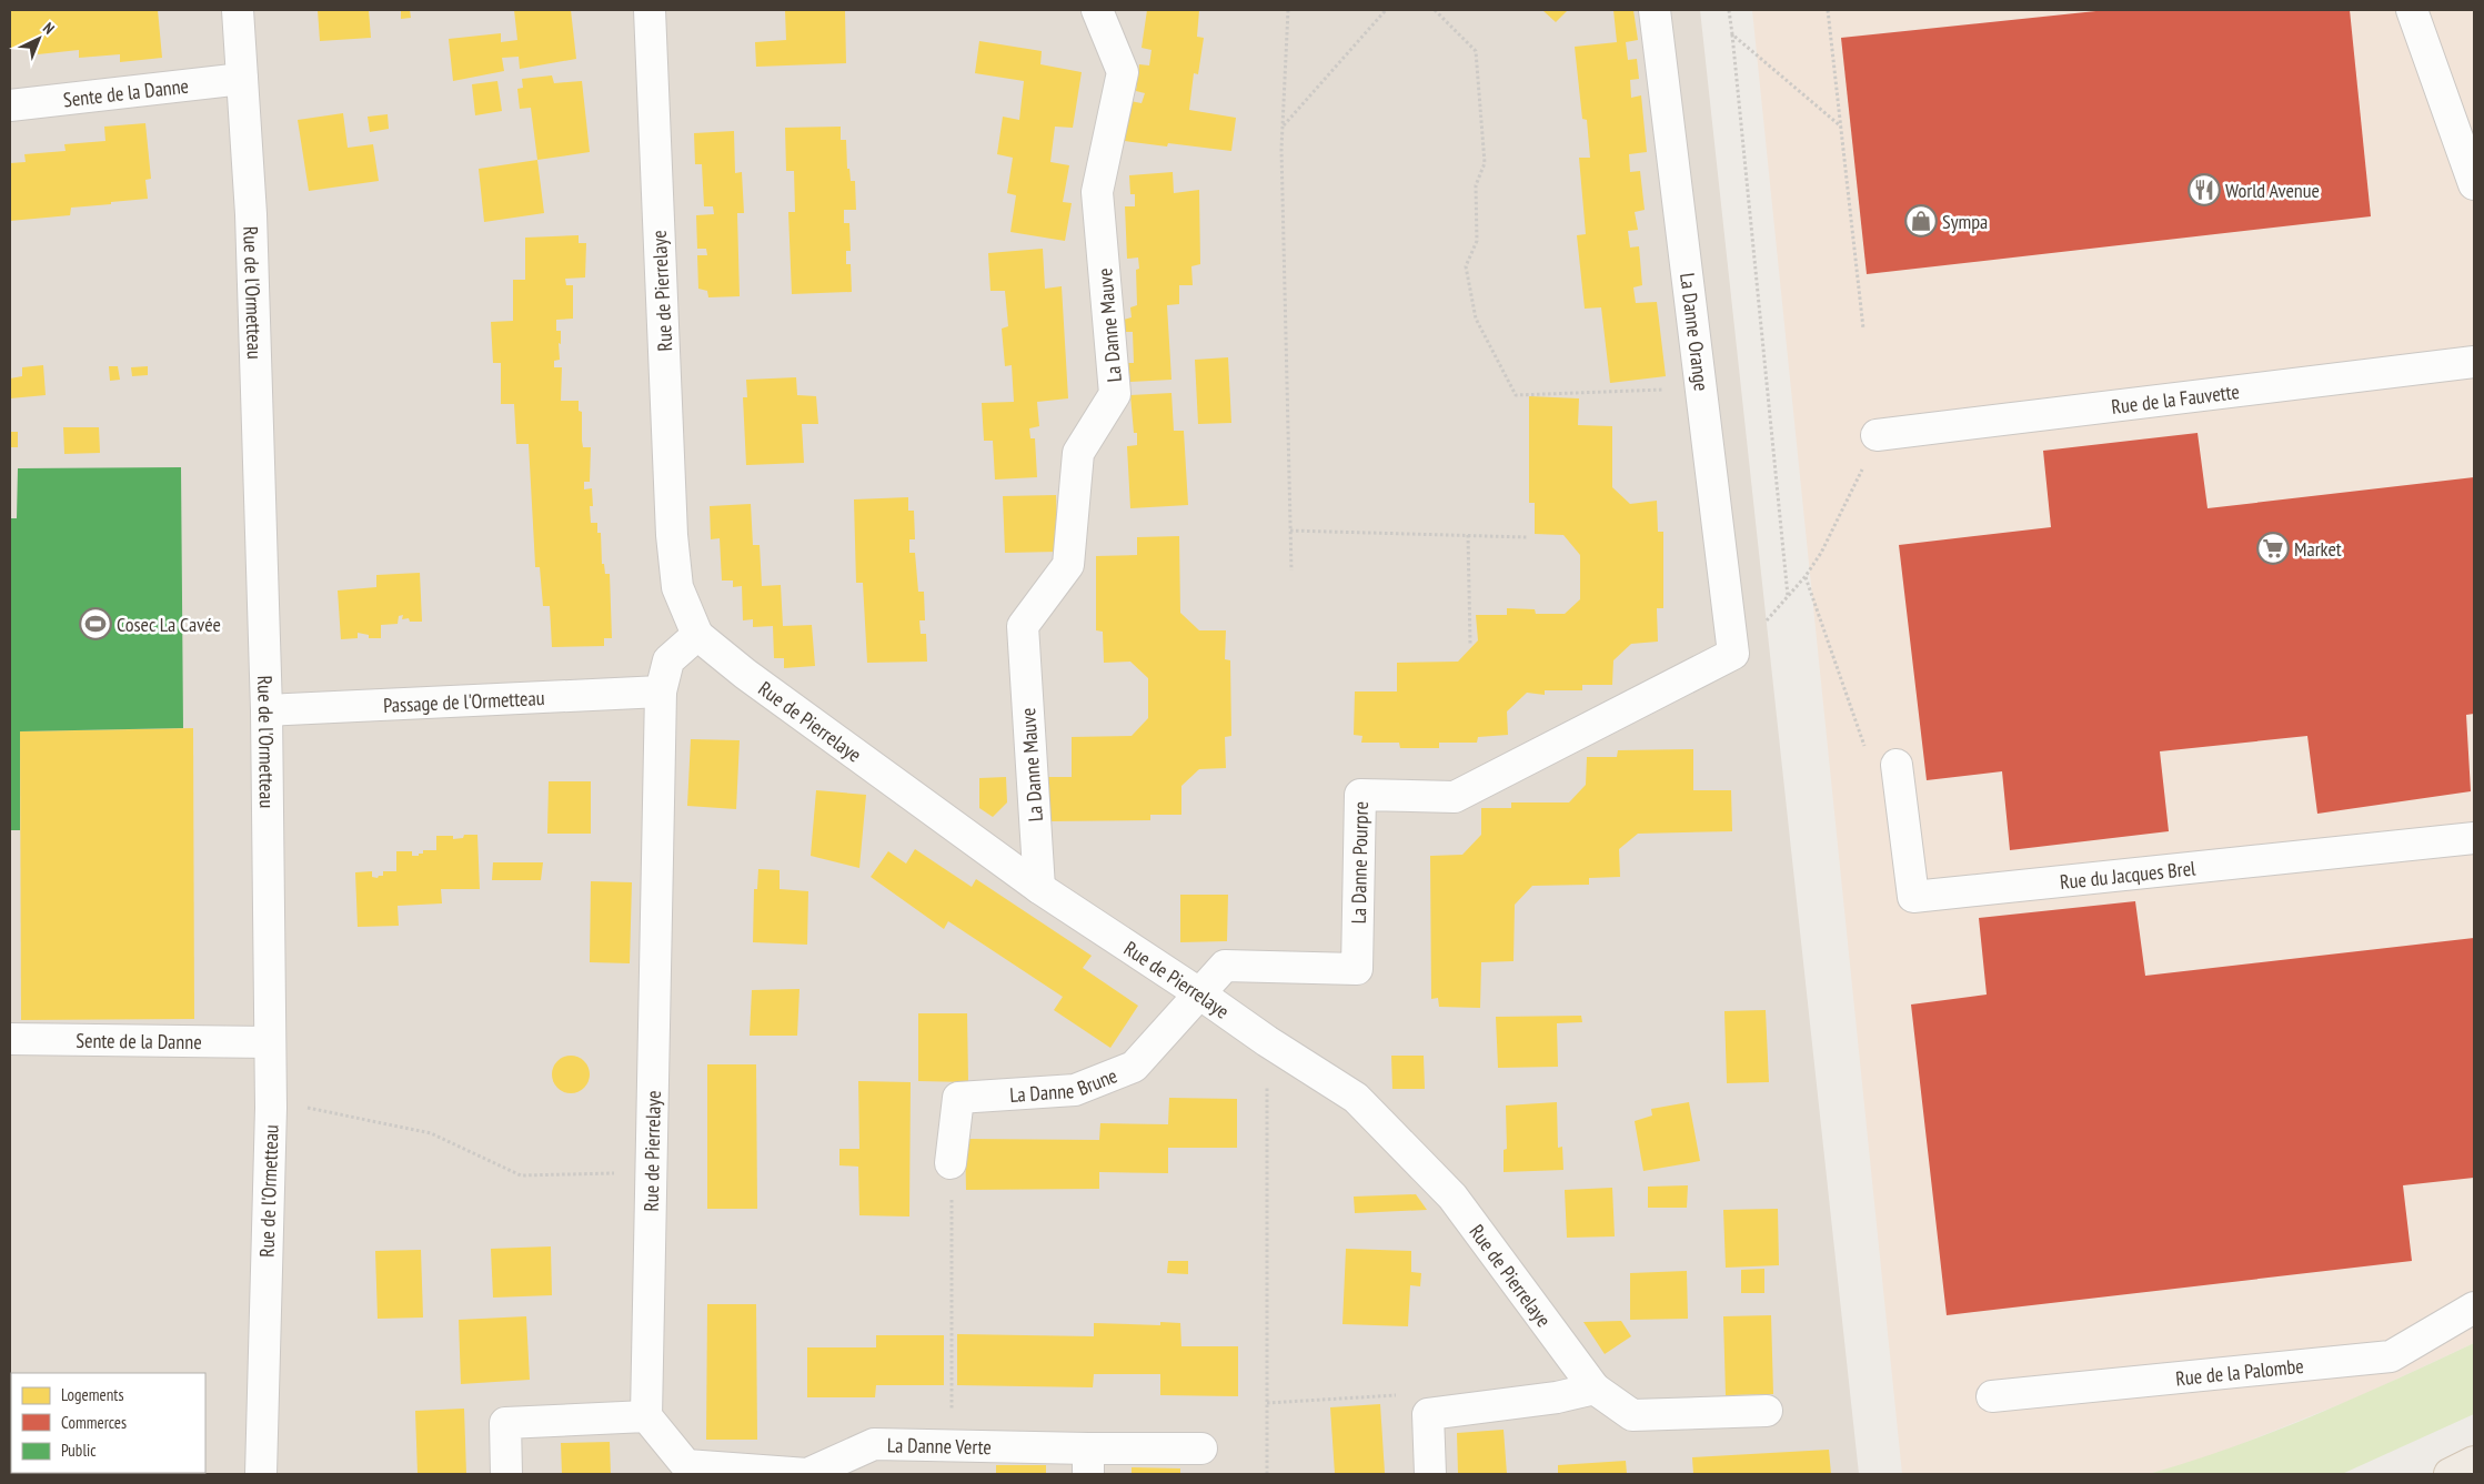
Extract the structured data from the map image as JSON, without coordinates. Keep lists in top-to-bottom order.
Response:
{
  "streets": {
    "street": [
      "Sente de la Danne",
      "Rue de Pierrelaye",
      "Rue de l'Ormetteau",
      "La Danne Mauve",
      "La Danne Orange",
      "Rue de la Fauvette",
      "Passage de l'Ormetteau",
      "La Danne Pourpre",
      "Rue du Jacques Brel",
      "La Danne Brune",
      "Rue de la Palombe",
      "La Danne Verte"
    ]
  },
  "crossings": [
    ["Sente de la Danne", "Rue de l'Ormetteau"],
    ["Rue de Pierrelaye", "La Danne Mauve"],
    ["Rue de Pierrelaye", "Passage de l'Ormetteau"],
    ["Rue de Pierrelaye", "La Danne Pourpre"],
    ["Rue de Pierrelaye", "La Danne Brune"],
    ["Rue de Pierrelaye", "La Danne Verte"],
    ["Rue de l'Ormetteau", "Passage de l'Ormetteau"],
    ["La Danne Orange", "La Danne Pourpre"],
    ["La Danne Pourpre", "La Danne Brune"]
  ],
  "places": {
    "restaurant": ["World Avenue"],
    "shop": ["Sympa"],
    "supermarket": ["Market"],
    "sports": ["Cosec La Cavée"]
  },
  "legend": ["Logements", "Commerces", "Public"],
  "north": "top right"
}
